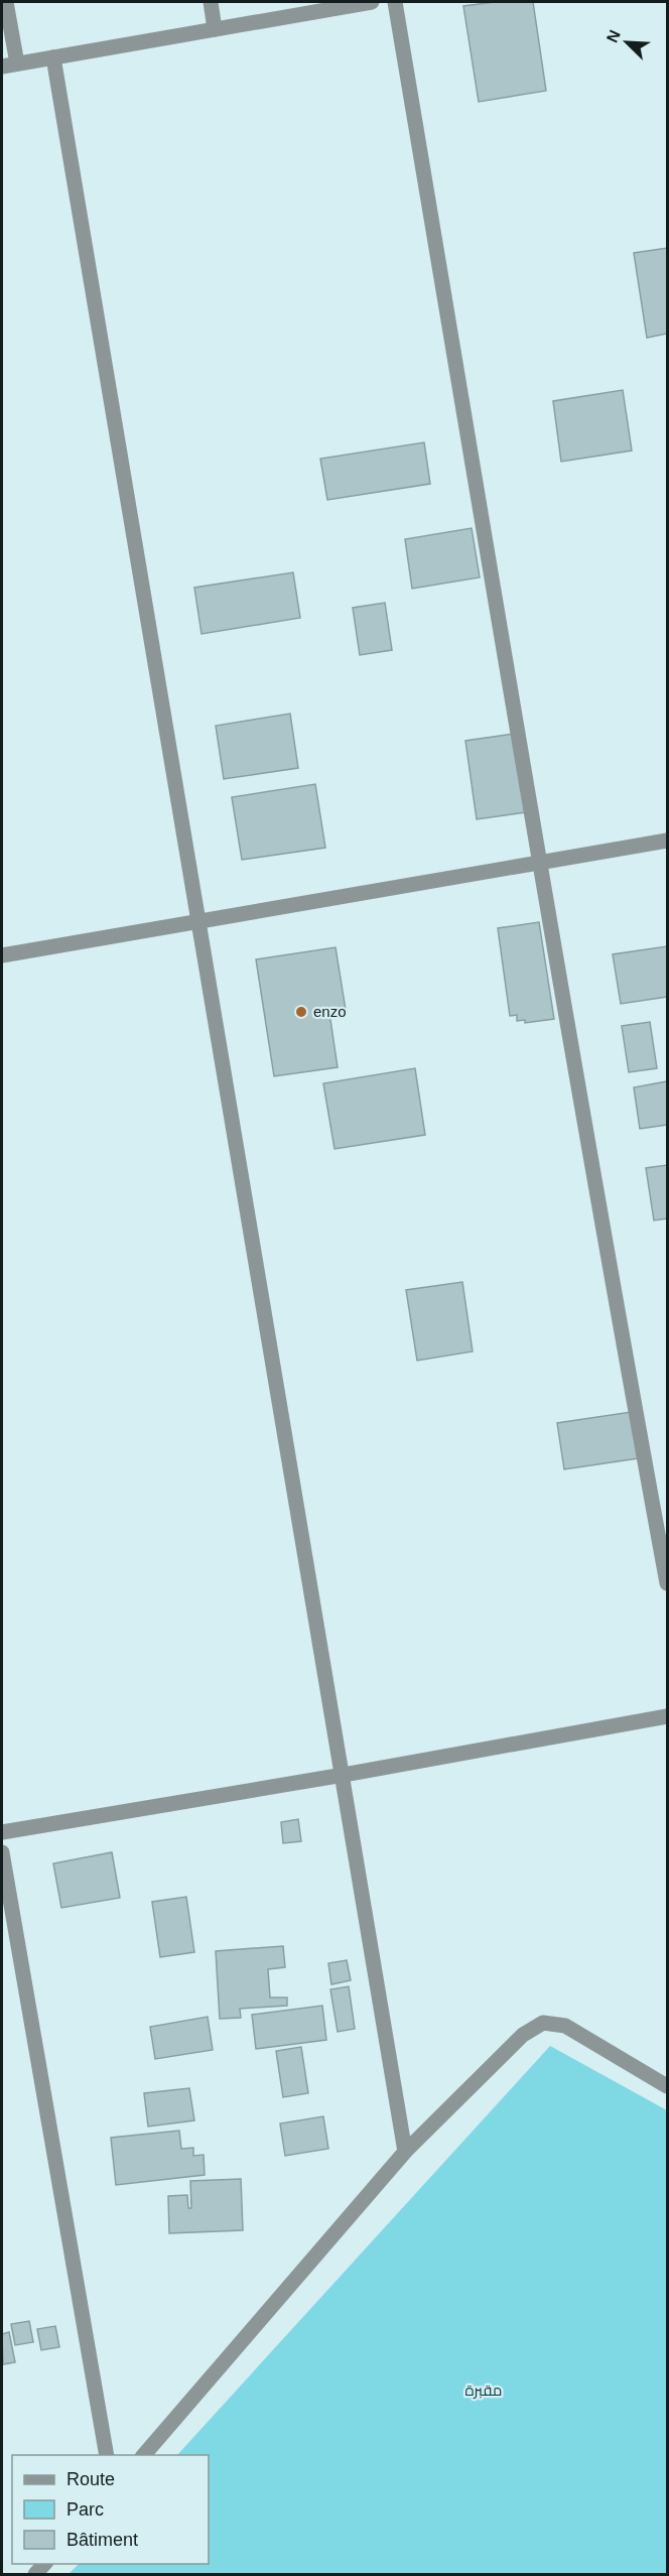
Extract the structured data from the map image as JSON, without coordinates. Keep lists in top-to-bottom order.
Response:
{
  "parks": ["مقبرة"],
  "places": ["enzo"],
  "legend": ["Route", "Parc", "Bâtiment"],
  "north": "top left"
}
